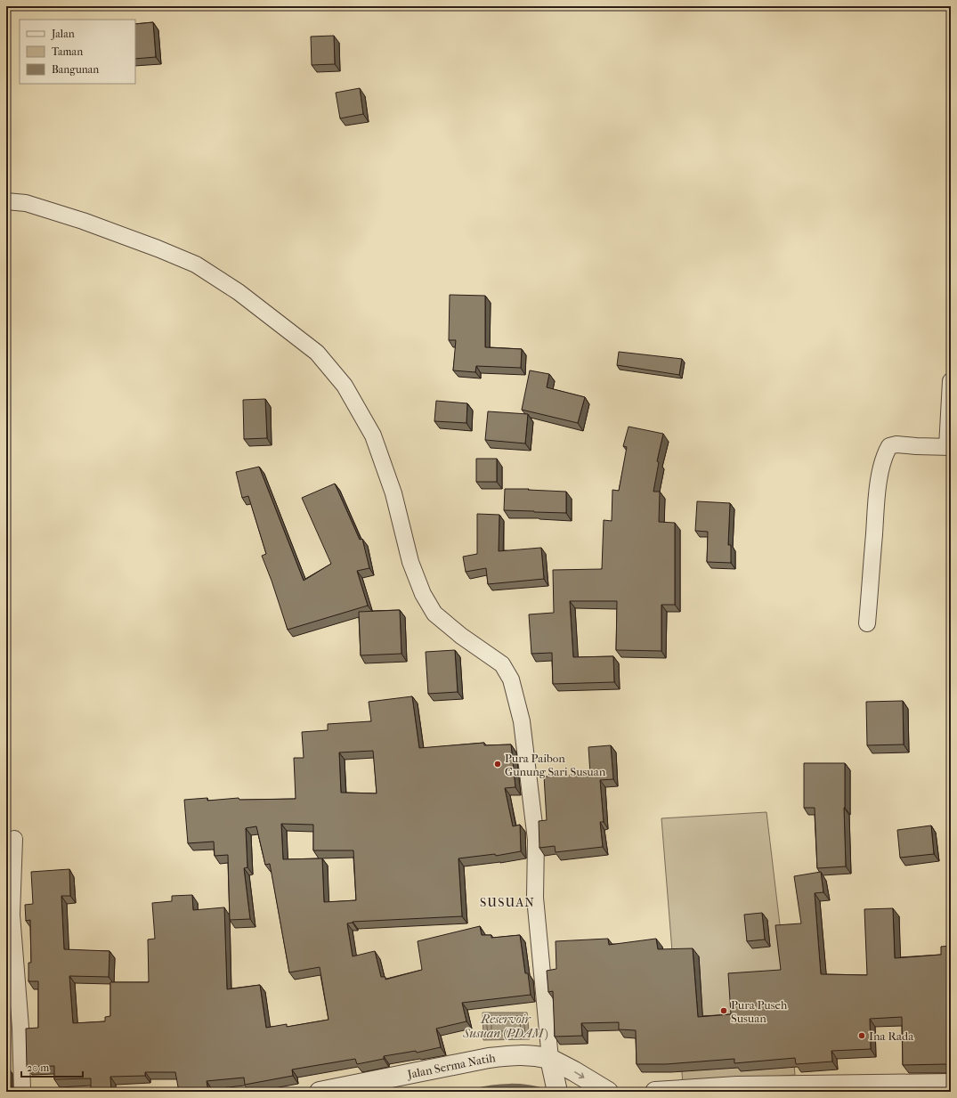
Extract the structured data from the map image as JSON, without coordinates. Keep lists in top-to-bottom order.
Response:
{
  "streets": {
    "street": ["Jalan Serma Natih"]
  },
  "districts": ["SUSUAN"],
  "water": ["Reservoir Susuan (PDAM)"],
  "places": ["Pura Paibon Gunung Sari Susuan", "Pura Puseh Susuan", "Ina Rada"],
  "legend": ["Jalan", "Taman", "Bangunan"],
  "scale_bar": "20 m"
}
